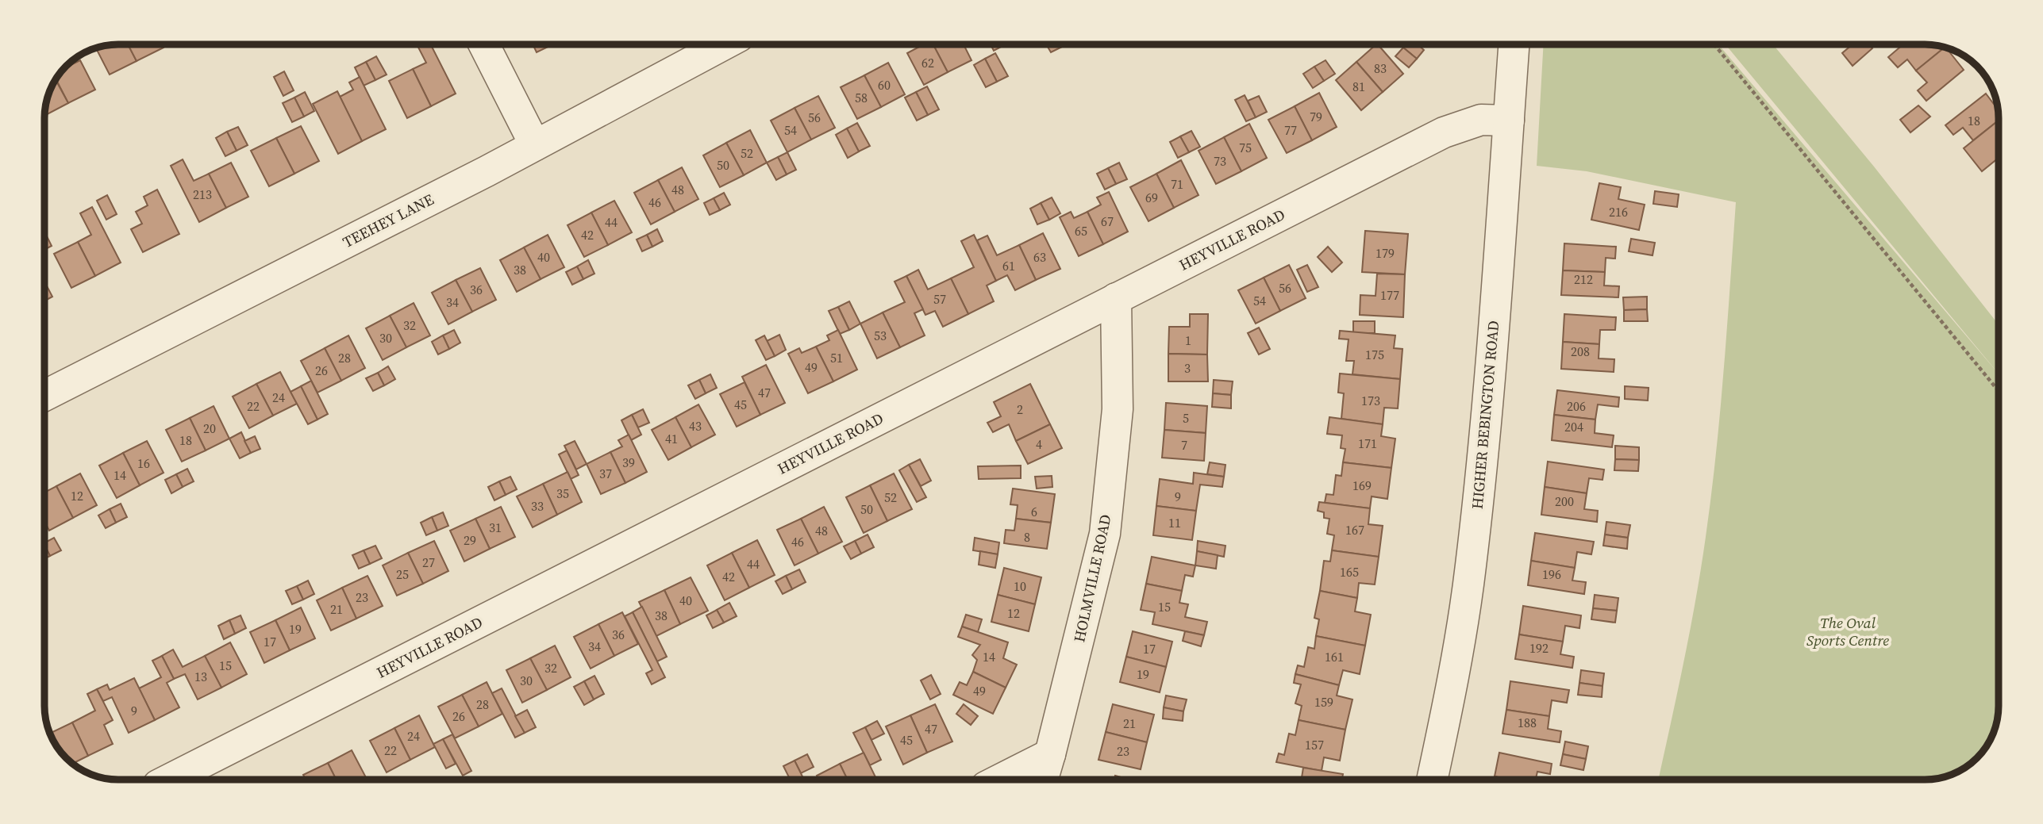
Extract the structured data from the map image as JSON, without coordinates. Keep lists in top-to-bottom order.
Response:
{
  "streets": {
    "street": [
      "TEEHEY LANE",
      "HEYVILLE ROAD",
      "HIGHER BEBINGTON ROAD",
      "HOLMVILLE ROAD"
    ]
  },
  "crossings": [
    ["HEYVILLE ROAD", "HIGHER BEBINGTON ROAD"],
    ["HEYVILLE ROAD", "HOLMVILLE ROAD"]
  ],
  "parks": ["The Oval Sports Centre"],
  "house_numbers": [
    "62",
    "83",
    "60",
    "81",
    "58",
    "79",
    "56",
    "18",
    "54",
    "77",
    "75",
    "52",
    "73",
    "50",
    "71",
    "48",
    "213",
    "69",
    "46",
    "216",
    "67",
    "44",
    "65",
    "42",
    "179",
    "40",
    "63",
    "61",
    "38",
    "212",
    "56",
    "36",
    "177",
    "57",
    "54",
    "34",
    "32",
    "53",
    "30",
    "1",
    "208",
    "175",
    "28",
    "51",
    "49",
    "3",
    "26",
    "47",
    "24",
    "173",
    "45",
    "22",
    "206",
    "2",
    "5",
    "43",
    "204",
    "20",
    "41",
    "18",
    "171",
    "4",
    "7",
    "39",
    "16",
    "37",
    "14",
    "169",
    "35",
    "12",
    "9",
    "52",
    "200",
    "33",
    "50",
    "6",
    "11",
    "31",
    "167",
    "48",
    "8",
    "29",
    "46",
    "27",
    "44",
    "165",
    "25",
    "196",
    "42",
    "10",
    "23",
    "40",
    "15",
    "21",
    "12",
    "38",
    "19",
    "36",
    "17",
    "34",
    "192",
    "17",
    "14",
    "161",
    "15",
    "32",
    "19",
    "13",
    "30",
    "49",
    "159",
    "28",
    "9",
    "26",
    "188",
    "21",
    "47",
    "24",
    "45",
    "157",
    "22",
    "23"
  ]
}
